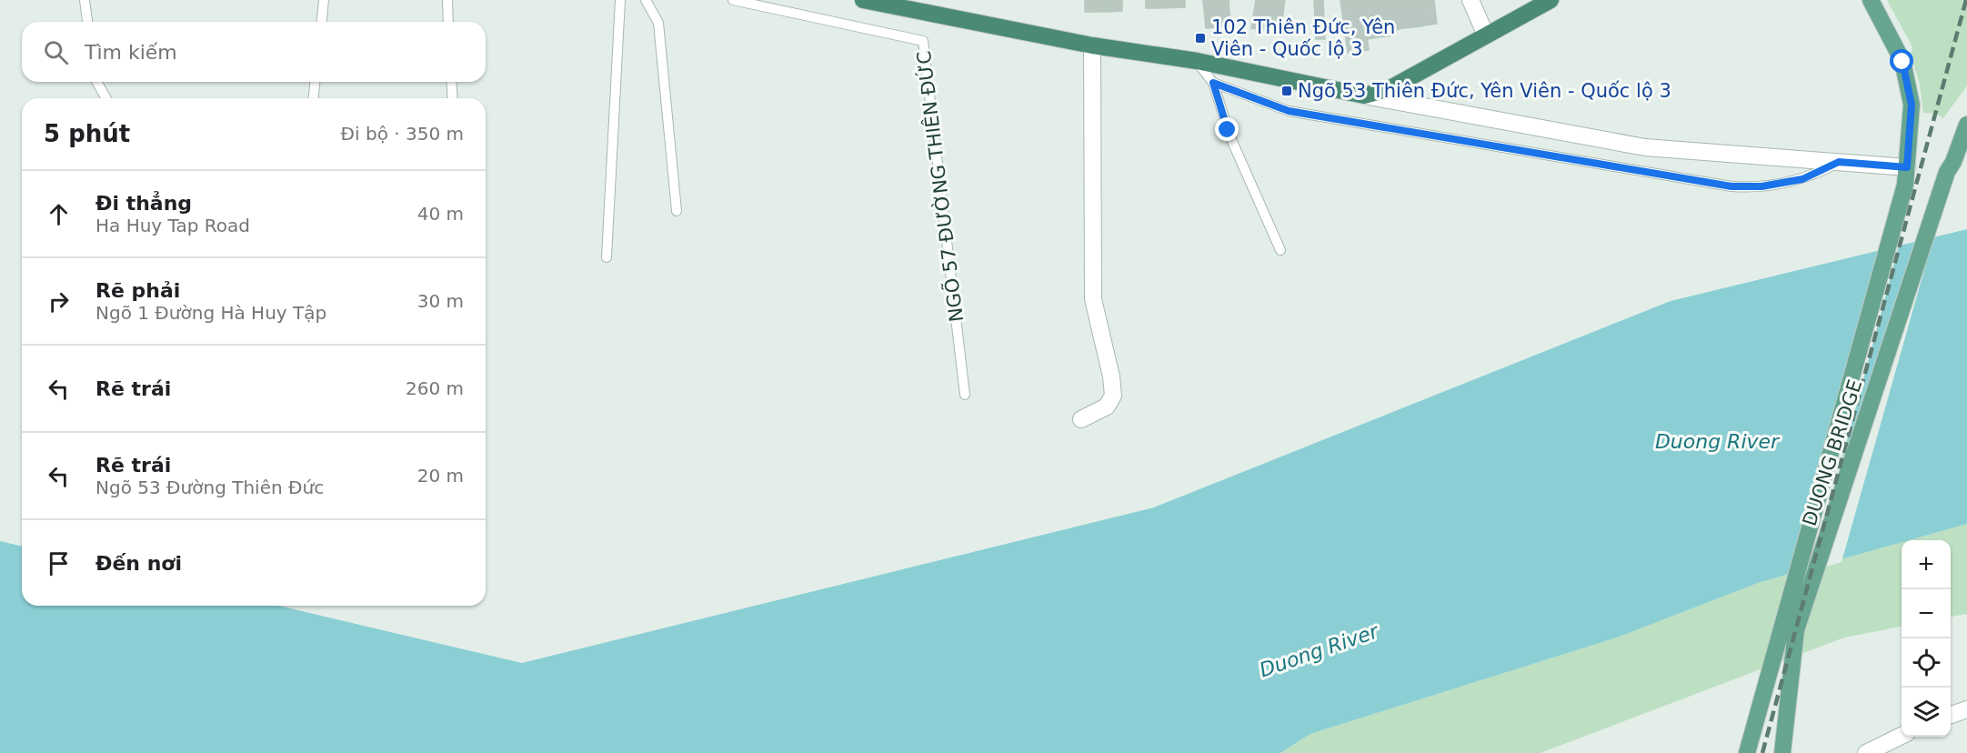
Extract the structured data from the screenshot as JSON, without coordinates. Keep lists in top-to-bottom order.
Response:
{
  "streets": {
    "main road": ["DUONG BRIDGE"],
    "lane": ["NGÕ 57 ĐƯỜNG THIÊN ĐỨC"]
  },
  "water": ["Duong River"],
  "places": {
    "transit": ["102 Thiên Đức, Yên Viên - Quốc lộ 3", "Ngõ 53 Thiên Đức, Yên Viên - Quốc lộ 3"]
  },
  "page": {
    "search": "Tìm kiếm",
    "heading": ["5 phút", "Đi bộ · 350 m"],
    "list": [
      ["Đi thẳng", "Ha Huy Tap Road", "40 m"],
      ["Rẽ phải", "Ngõ 1 Đường Hà Huy Tập", "30 m"],
      ["Rẽ trái", "260 m"],
      ["Rẽ trái", "Ngõ 53 Đường Thiên Đức", "20 m"],
      "Đến nơi"
    ],
    "map_buttons": ["+", "−"]
  }
}
